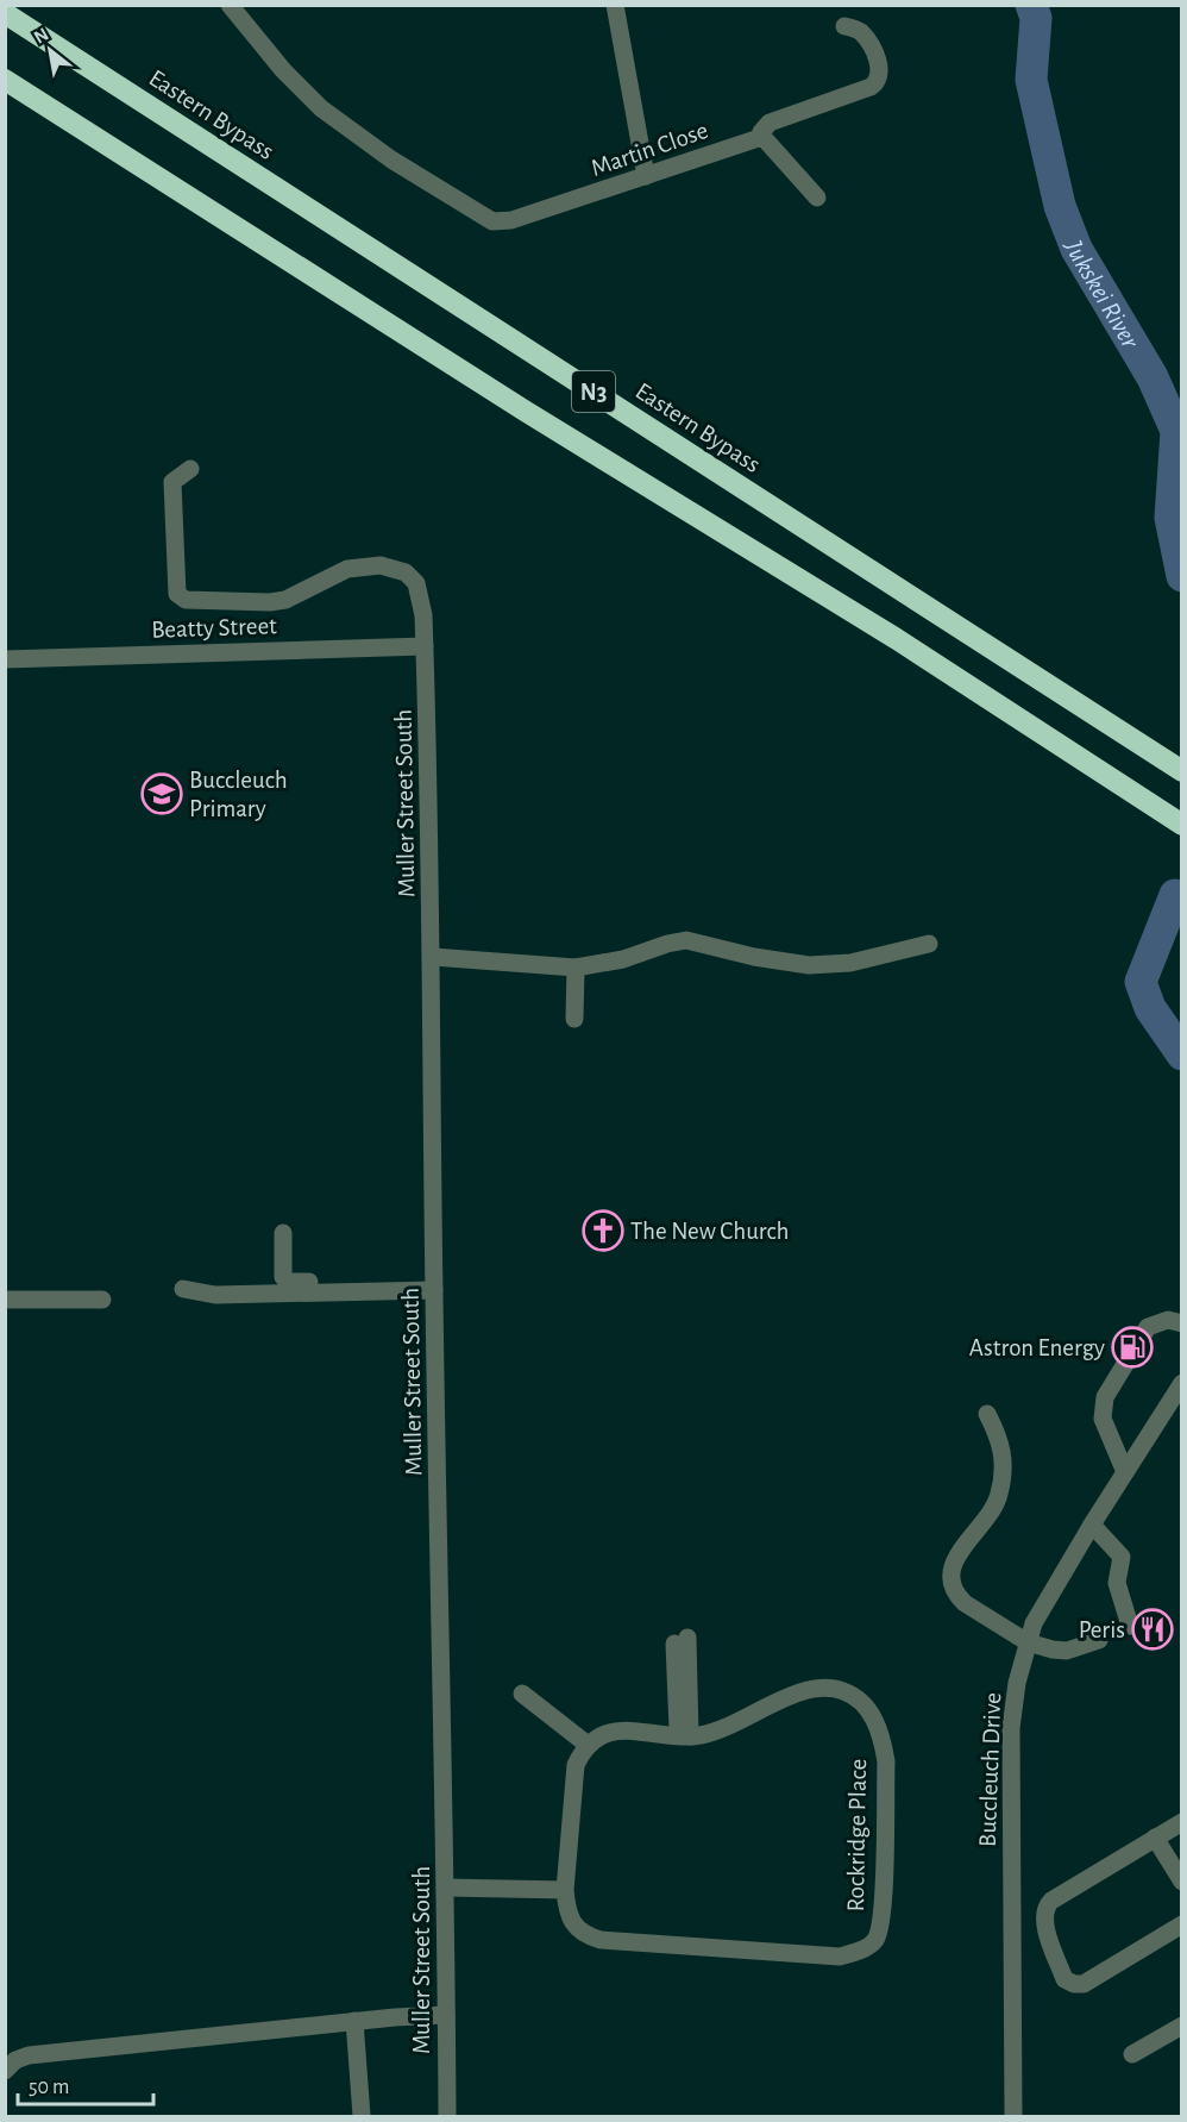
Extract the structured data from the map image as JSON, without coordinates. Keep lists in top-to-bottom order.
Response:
{
  "streets": {
    "highway": ["Eastern Bypass", "N3"],
    "street": [
      "Martin Close",
      "Beatty Street",
      "Muller Street South",
      "Buccleuch Drive",
      "Rockridge Place"
    ]
  },
  "crossings": [
    ["Beatty Street", "Muller Street South"]
  ],
  "water": ["Jukskei River"],
  "places": {
    "school or university": ["Buccleuch Primary"],
    "church": ["The New Church"],
    "fuel station": ["Astron Energy"],
    "restaurant": ["Peris"]
  },
  "scale_bar": "50 m",
  "north": "top left"
}
